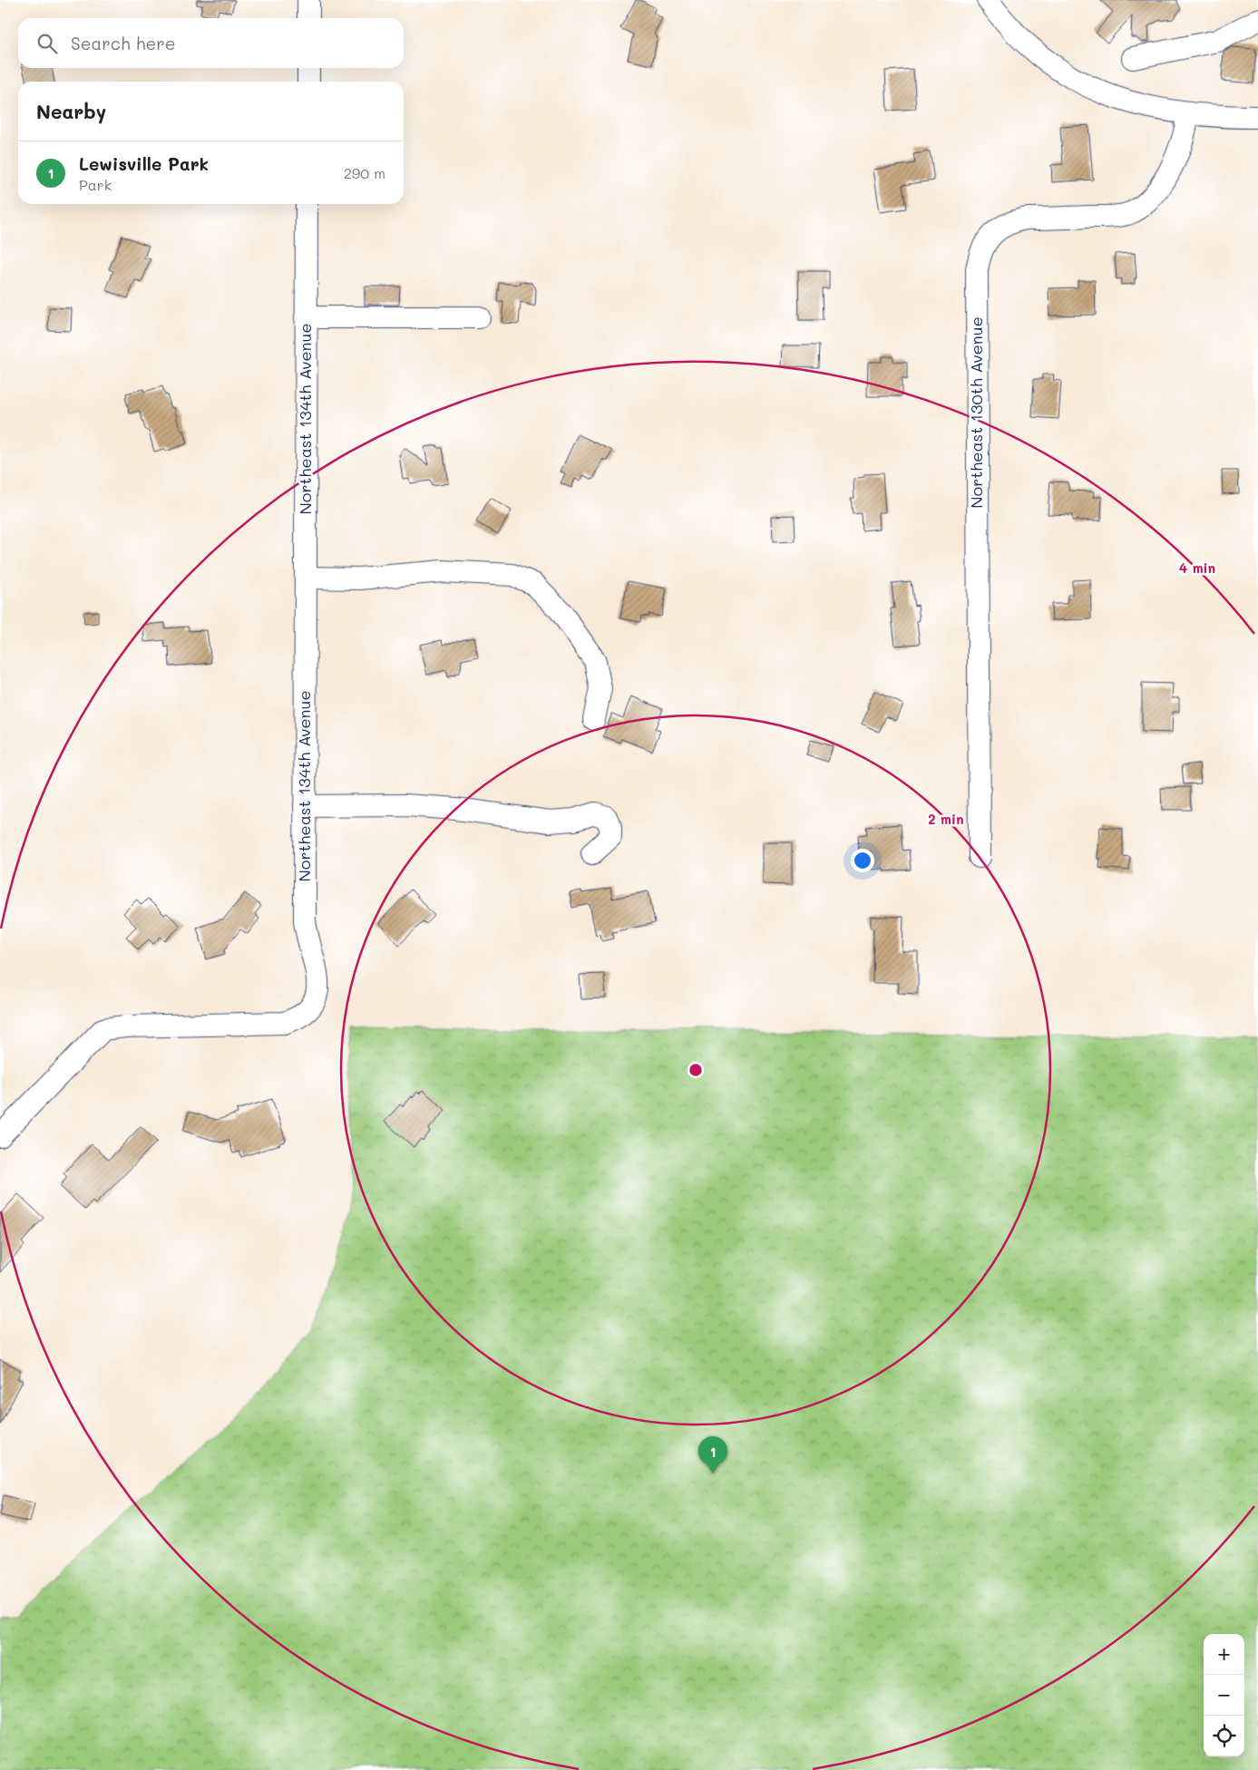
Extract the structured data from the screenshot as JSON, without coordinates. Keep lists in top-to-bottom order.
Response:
{
  "streets": {
    "street": ["Northeast 130th Avenue", "Northeast 134th Avenue"]
  },
  "page": {
    "search": "Search here",
    "heading": "Nearby",
    "list": [
      {
        "mark": "1",
        "name": "Lewisville Park",
        "note": "Park",
        "value": "290 m"
      }
    ],
    "pins": "1",
    "map_buttons": ["+", "−"]
  },
  "rings": ["4 min", "2 min"]
}
